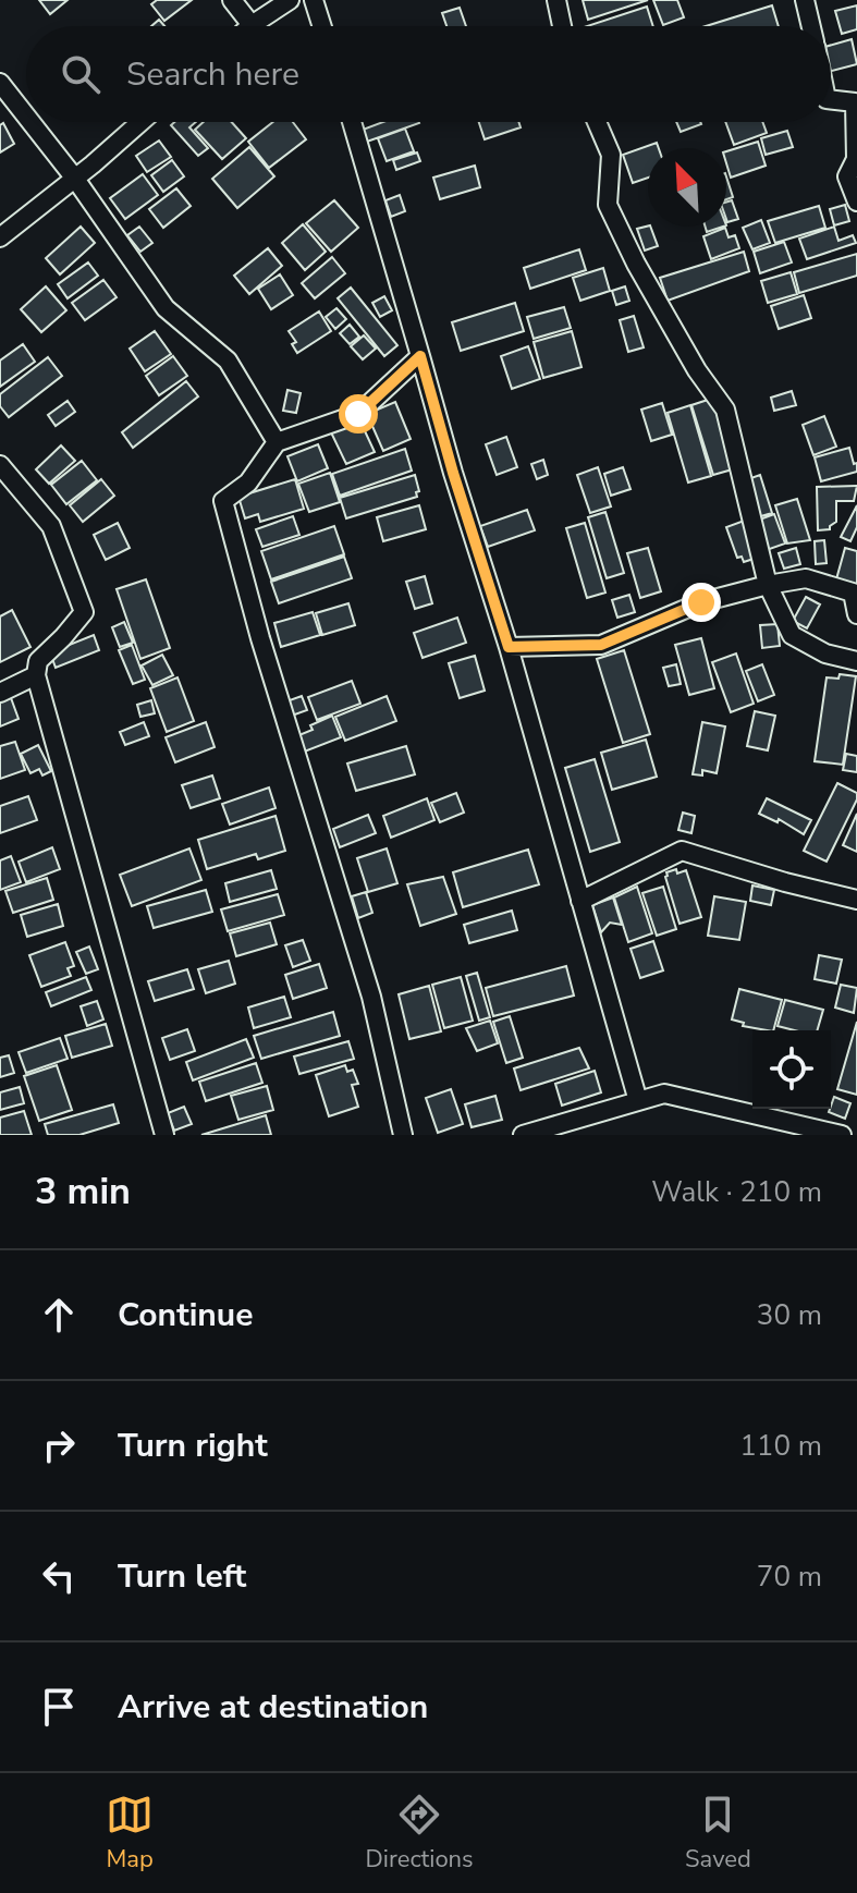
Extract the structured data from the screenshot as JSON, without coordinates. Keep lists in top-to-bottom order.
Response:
{
  "north": "top left",
  "page": {
    "search": "Search here",
    "heading": ["3 min", "Walk · 210 m"],
    "list": [
      ["Continue", "30 m"],
      ["Turn right", "110 m"],
      ["Turn left", "70 m"],
      "Arrive at destination"
    ],
    "nav": ["Map", "Directions", "Saved"]
  }
}
